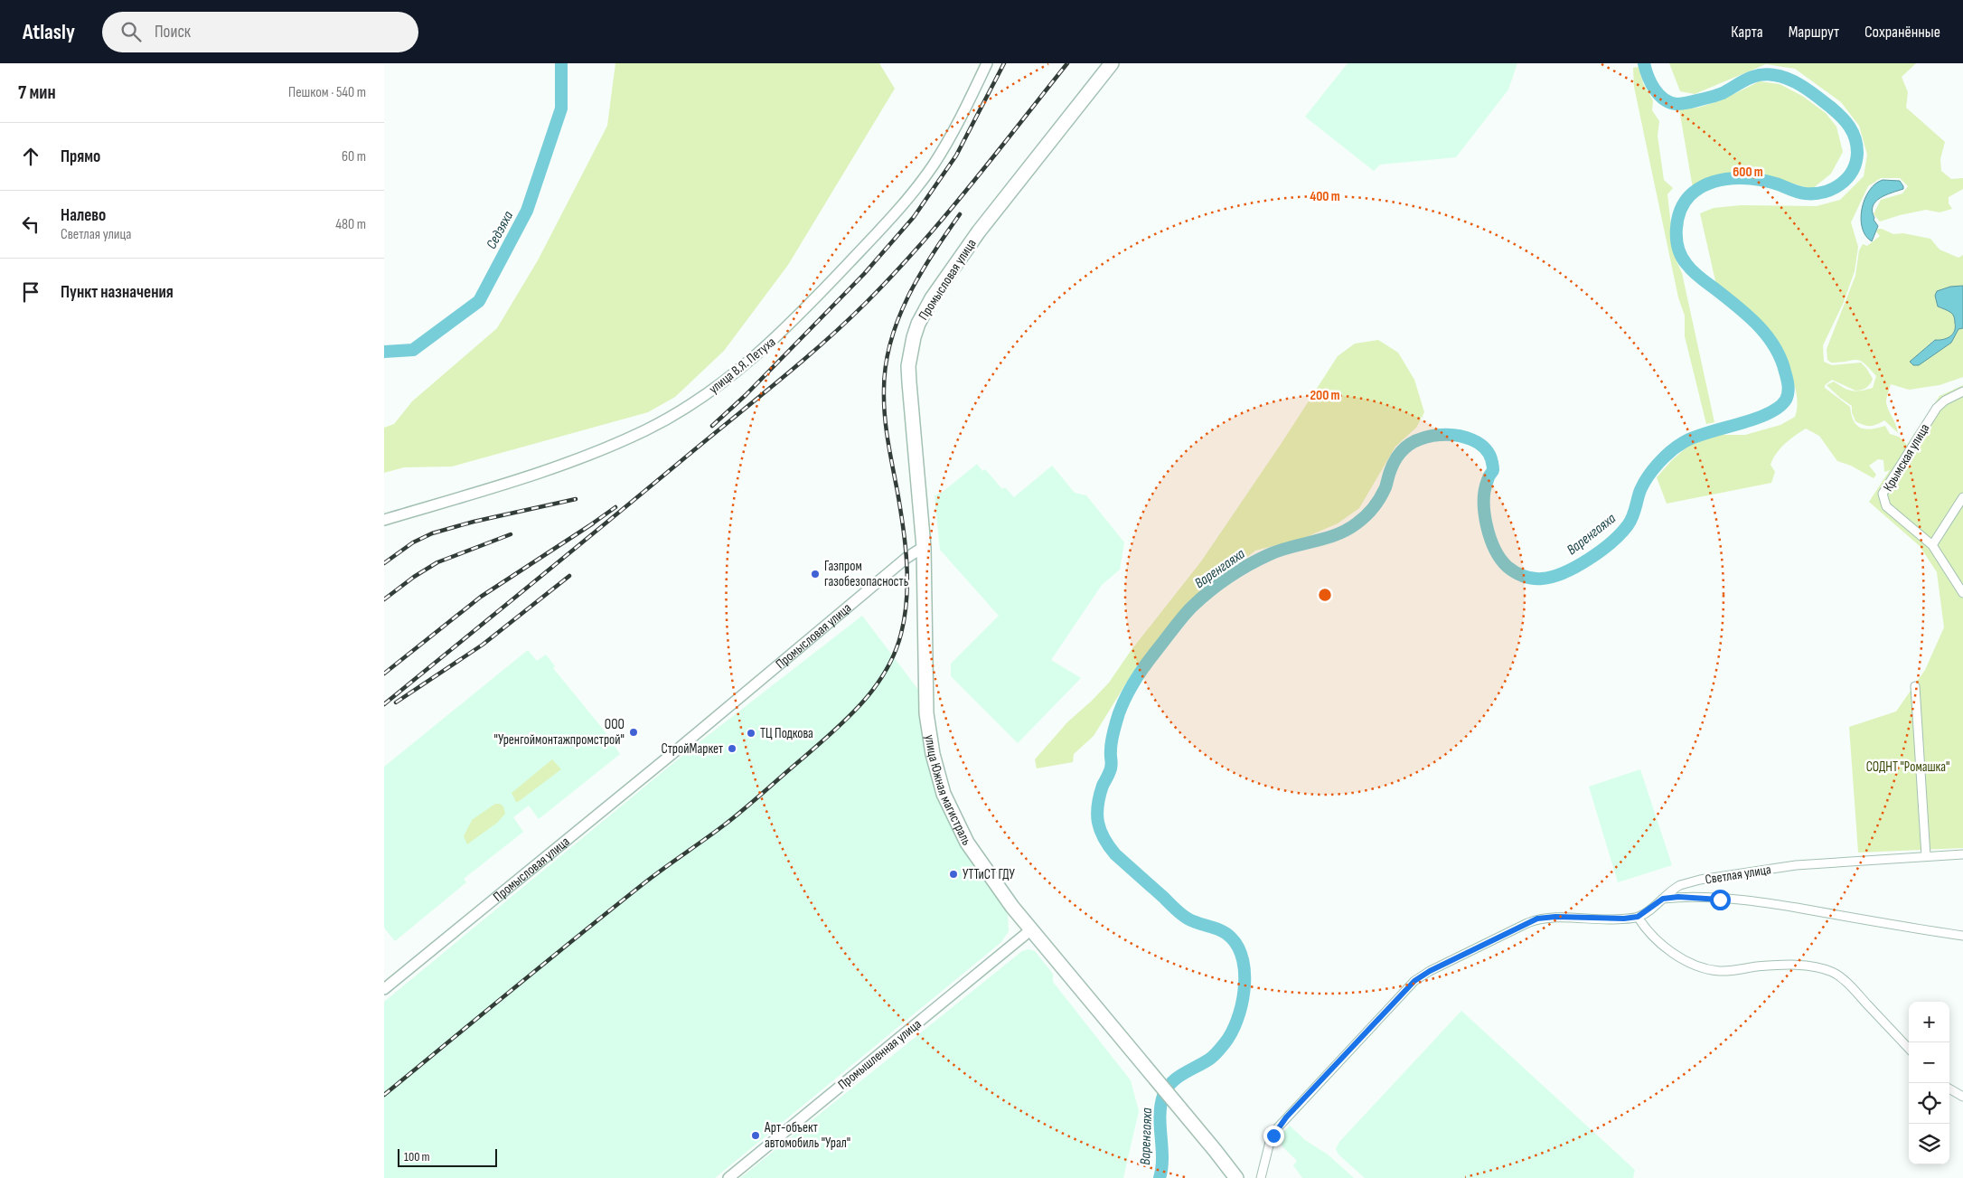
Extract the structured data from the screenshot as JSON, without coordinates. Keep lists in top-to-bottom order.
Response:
{
  "streets": {
    "highway": ["Промысловая улица", "улица Южная магистраль"],
    "main road": ["улица В.Я. Петуха", "Промышленная улица"],
    "street": ["Крымская улица", "Светлая улица"]
  },
  "crossings": [
    ["Промысловая улица", "улица Южная магистраль"],
    ["улица Южная магистраль", "Промышленная улица"]
  ],
  "water": ["Седэяха", "Варенгаяха"],
  "parks": ["СОДНТ \"Ромашка\""],
  "places": [
    "Газпром газобезопасность",
    "ООО \"Уренгоймонтажпромстрой\"",
    "ТЦ Подкова",
    "СтройМаркет",
    "УТТиСТ ГДУ",
    "Арт-объект автомобиль \"Урал\""
  ],
  "scale_bar": "100 m",
  "page": {
    "header": "Atlasly",
    "search": "Поиск",
    "nav": ["Карта", "Маршрут", "Сохранённые"],
    "heading": ["7 мин", "Пешком · 540 m"],
    "list": [
      ["Прямо", "60 m"],
      ["Налево", "Светлая улица", "480 m"],
      "Пункт назначения"
    ],
    "map_buttons": ["+", "−"],
    "scale": "100 m"
  },
  "rings": ["600 m", "400 m", "200 m"]
}
